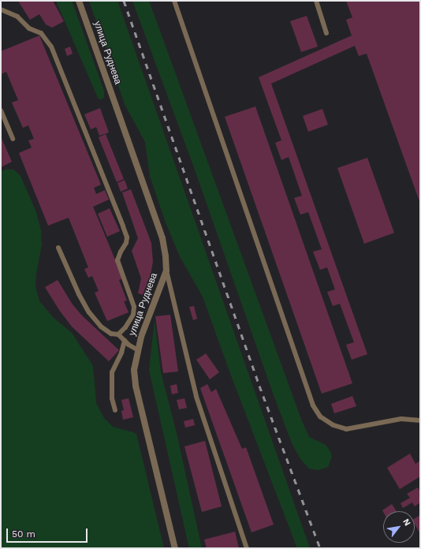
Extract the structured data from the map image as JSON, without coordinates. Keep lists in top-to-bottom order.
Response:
{
  "streets": {
    "street": ["улица Руднева"]
  },
  "scale_bar": "50 m",
  "north": "top right"
}
